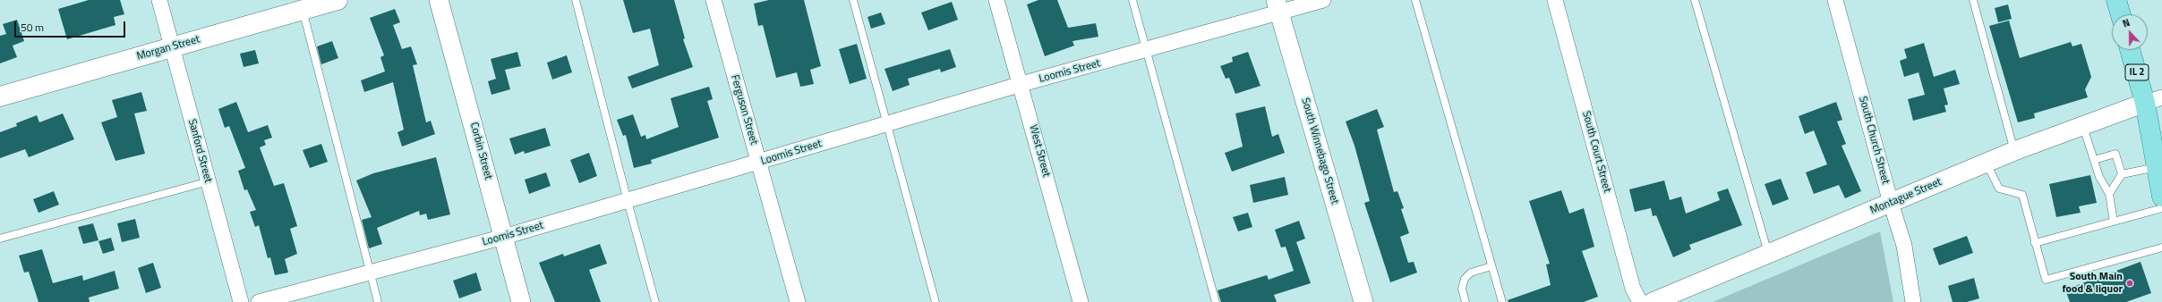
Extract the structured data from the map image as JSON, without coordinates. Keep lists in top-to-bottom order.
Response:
{
  "streets": {
    "main road": ["Morgan Street", "IL 2"],
    "street": [
      "Loomis Street",
      "Ferguson Street",
      "South Church Street",
      "Sanford Street",
      "Corbin Street",
      "West Street",
      "South Winnebago Street",
      "South Court Street",
      "Montague Street"
    ]
  },
  "crossings": [
    ["Morgan Street", "Sanford Street"],
    ["Loomis Street", "Ferguson Street"],
    ["Loomis Street", "Corbin Street"],
    ["Loomis Street", "West Street"],
    ["Loomis Street", "South Winnebago Street"],
    ["IL 2", "Montague Street"],
    ["South Church Street", "Montague Street"]
  ],
  "places": ["South Main food & liquor"],
  "scale_bar": "50 m",
  "north": "top"
}
